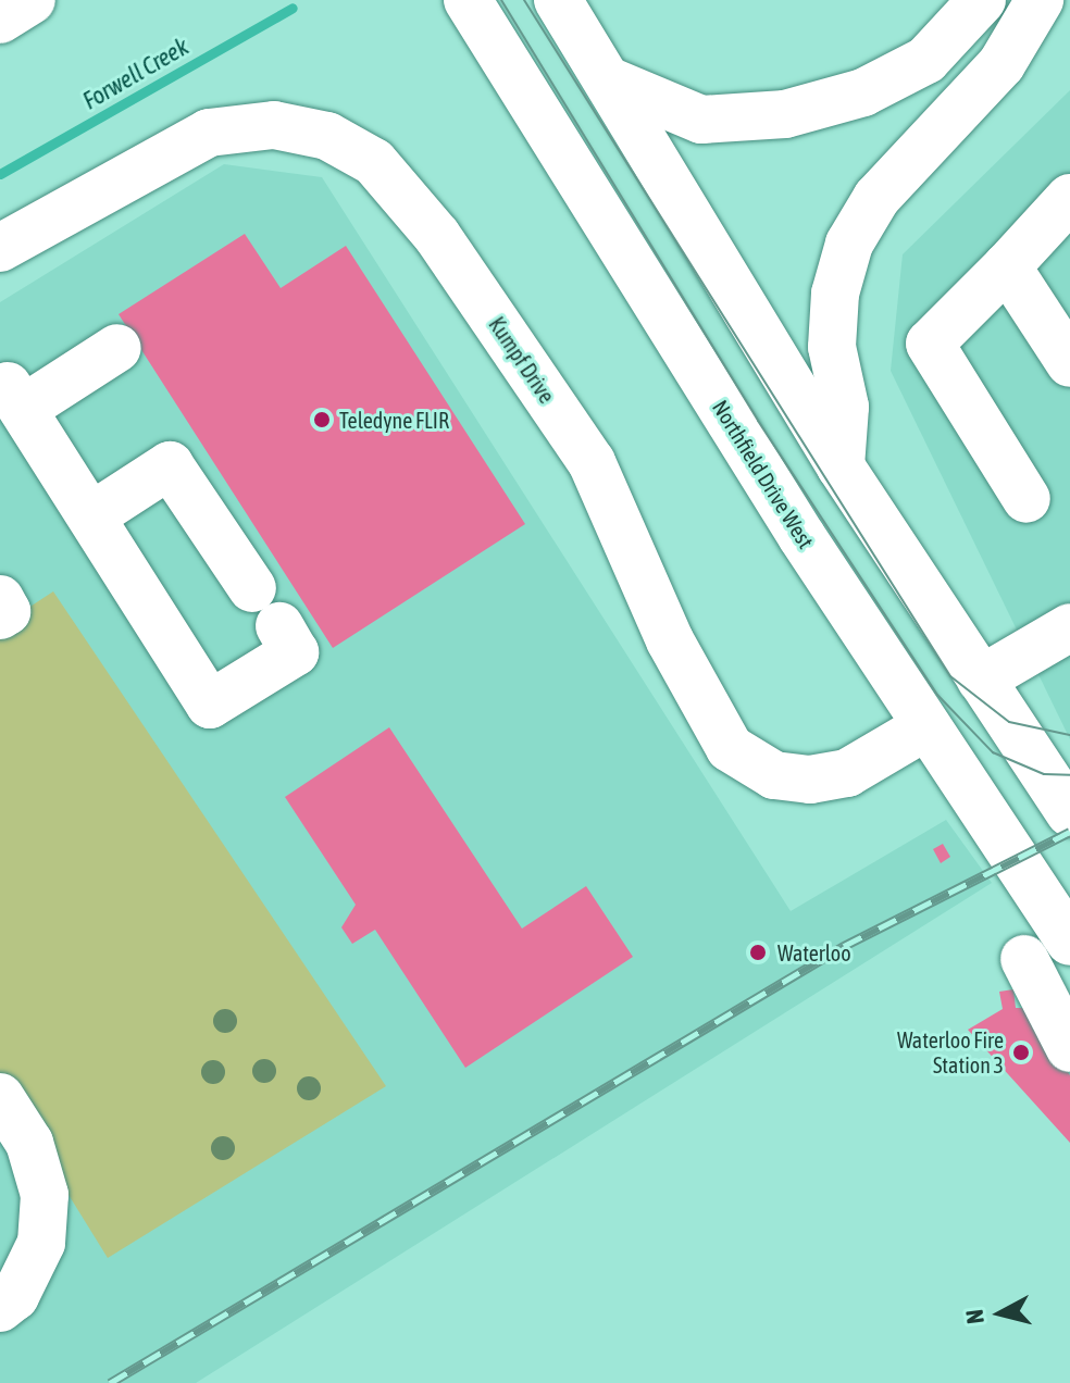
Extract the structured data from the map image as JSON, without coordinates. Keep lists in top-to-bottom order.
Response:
{
  "streets": {
    "main road": ["Kumpf Drive", "Northfield Drive West"]
  },
  "crossings": [
    ["Kumpf Drive", "Northfield Drive West"]
  ],
  "water": ["Forwell Creek"],
  "places": ["Teledyne FLIR", "Waterloo", "Waterloo Fire Station 3"],
  "north": "left"
}
